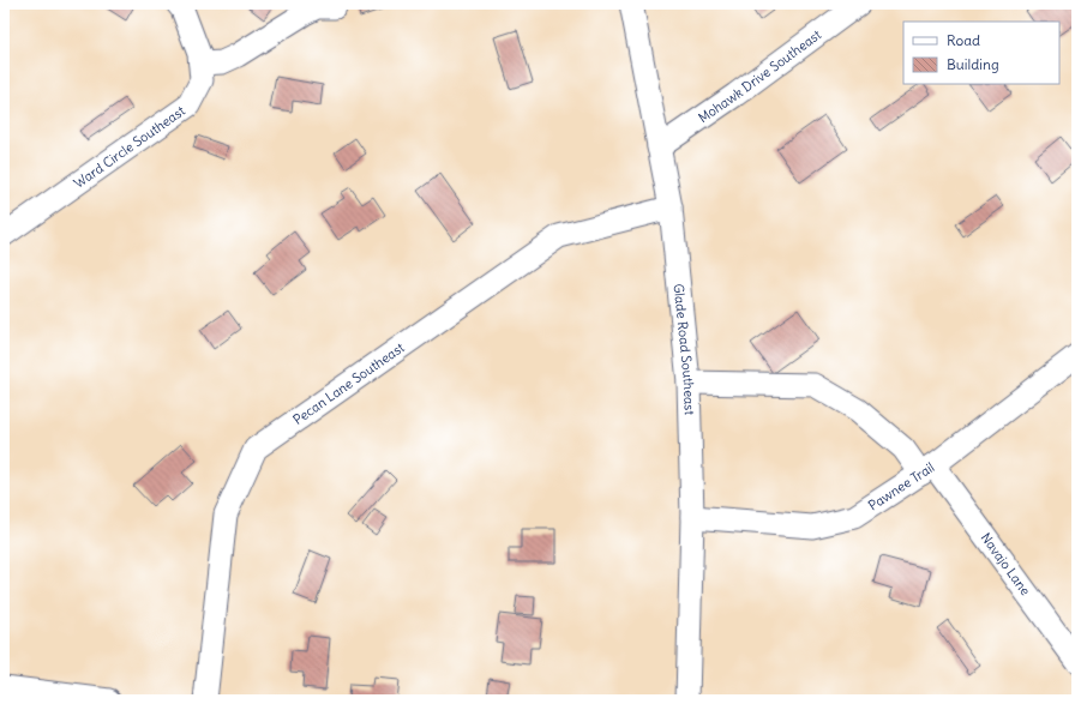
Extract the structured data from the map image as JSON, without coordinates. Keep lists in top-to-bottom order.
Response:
{
  "streets": {
    "street": [
      "Mohawk Drive Southeast",
      "Ward Circle Southeast",
      "Glade Road Southeast",
      "Pecan Lane Southeast",
      "Pawnee Trail",
      "Navajo Lane"
    ]
  },
  "crossings": [
    ["Mohawk Drive Southeast", "Glade Road Southeast"],
    ["Glade Road Southeast", "Pecan Lane Southeast"],
    ["Glade Road Southeast", "Pawnee Trail"],
    ["Glade Road Southeast", "Navajo Lane"],
    ["Pawnee Trail", "Navajo Lane"]
  ],
  "legend": ["Road", "Building"]
}
